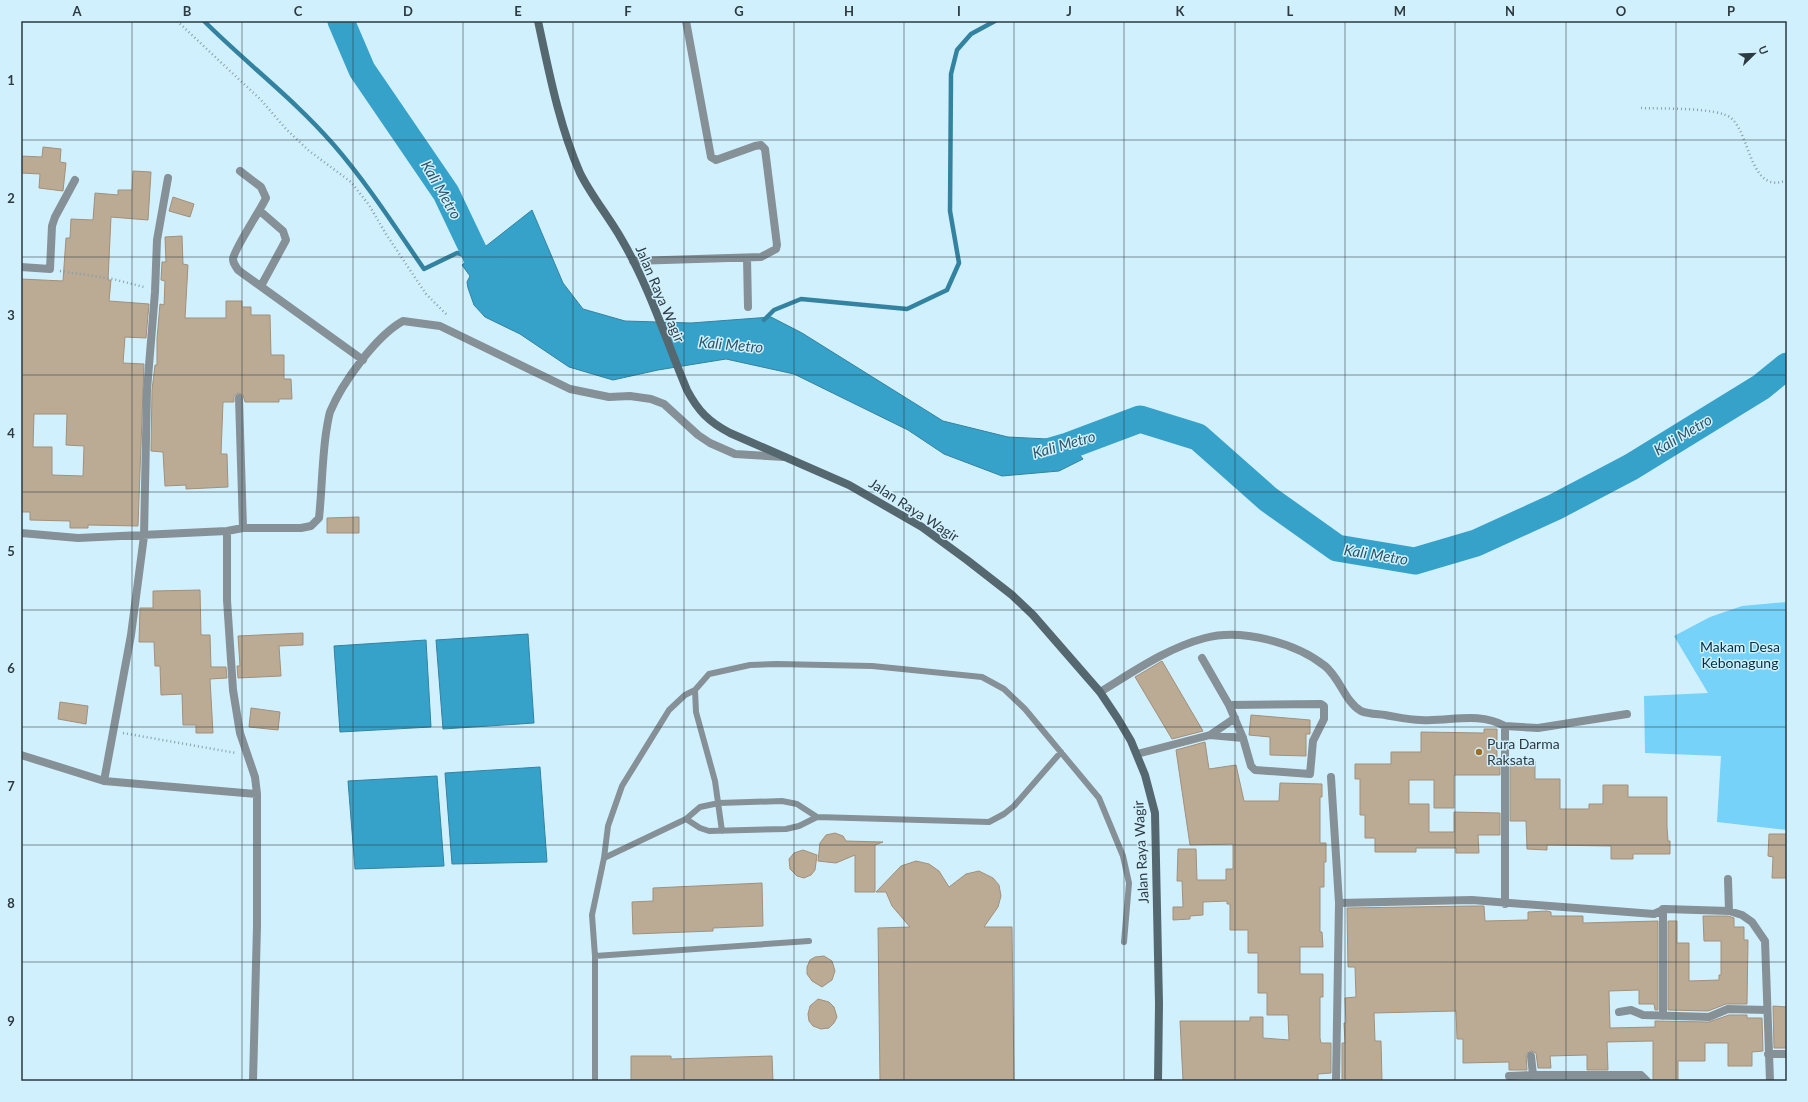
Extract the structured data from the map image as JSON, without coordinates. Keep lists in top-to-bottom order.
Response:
{
  "streets": {
    "main road": ["Jalan Raya Wagir"]
  },
  "water": ["Kali Metro"],
  "parks": ["Makam Desa Kebonagung"],
  "places": ["Pura Darma Raksata"],
  "north": "top right",
  "grid": {
    "columns": [
      "A",
      "B",
      "C",
      "D",
      "E",
      "F",
      "G",
      "H",
      "I",
      "J",
      "K",
      "L",
      "M",
      "N",
      "O",
      "P"
    ],
    "rows": [
      "1",
      "2",
      "3",
      "4",
      "5",
      "6",
      "7",
      "8",
      "9"
    ]
  }
}
